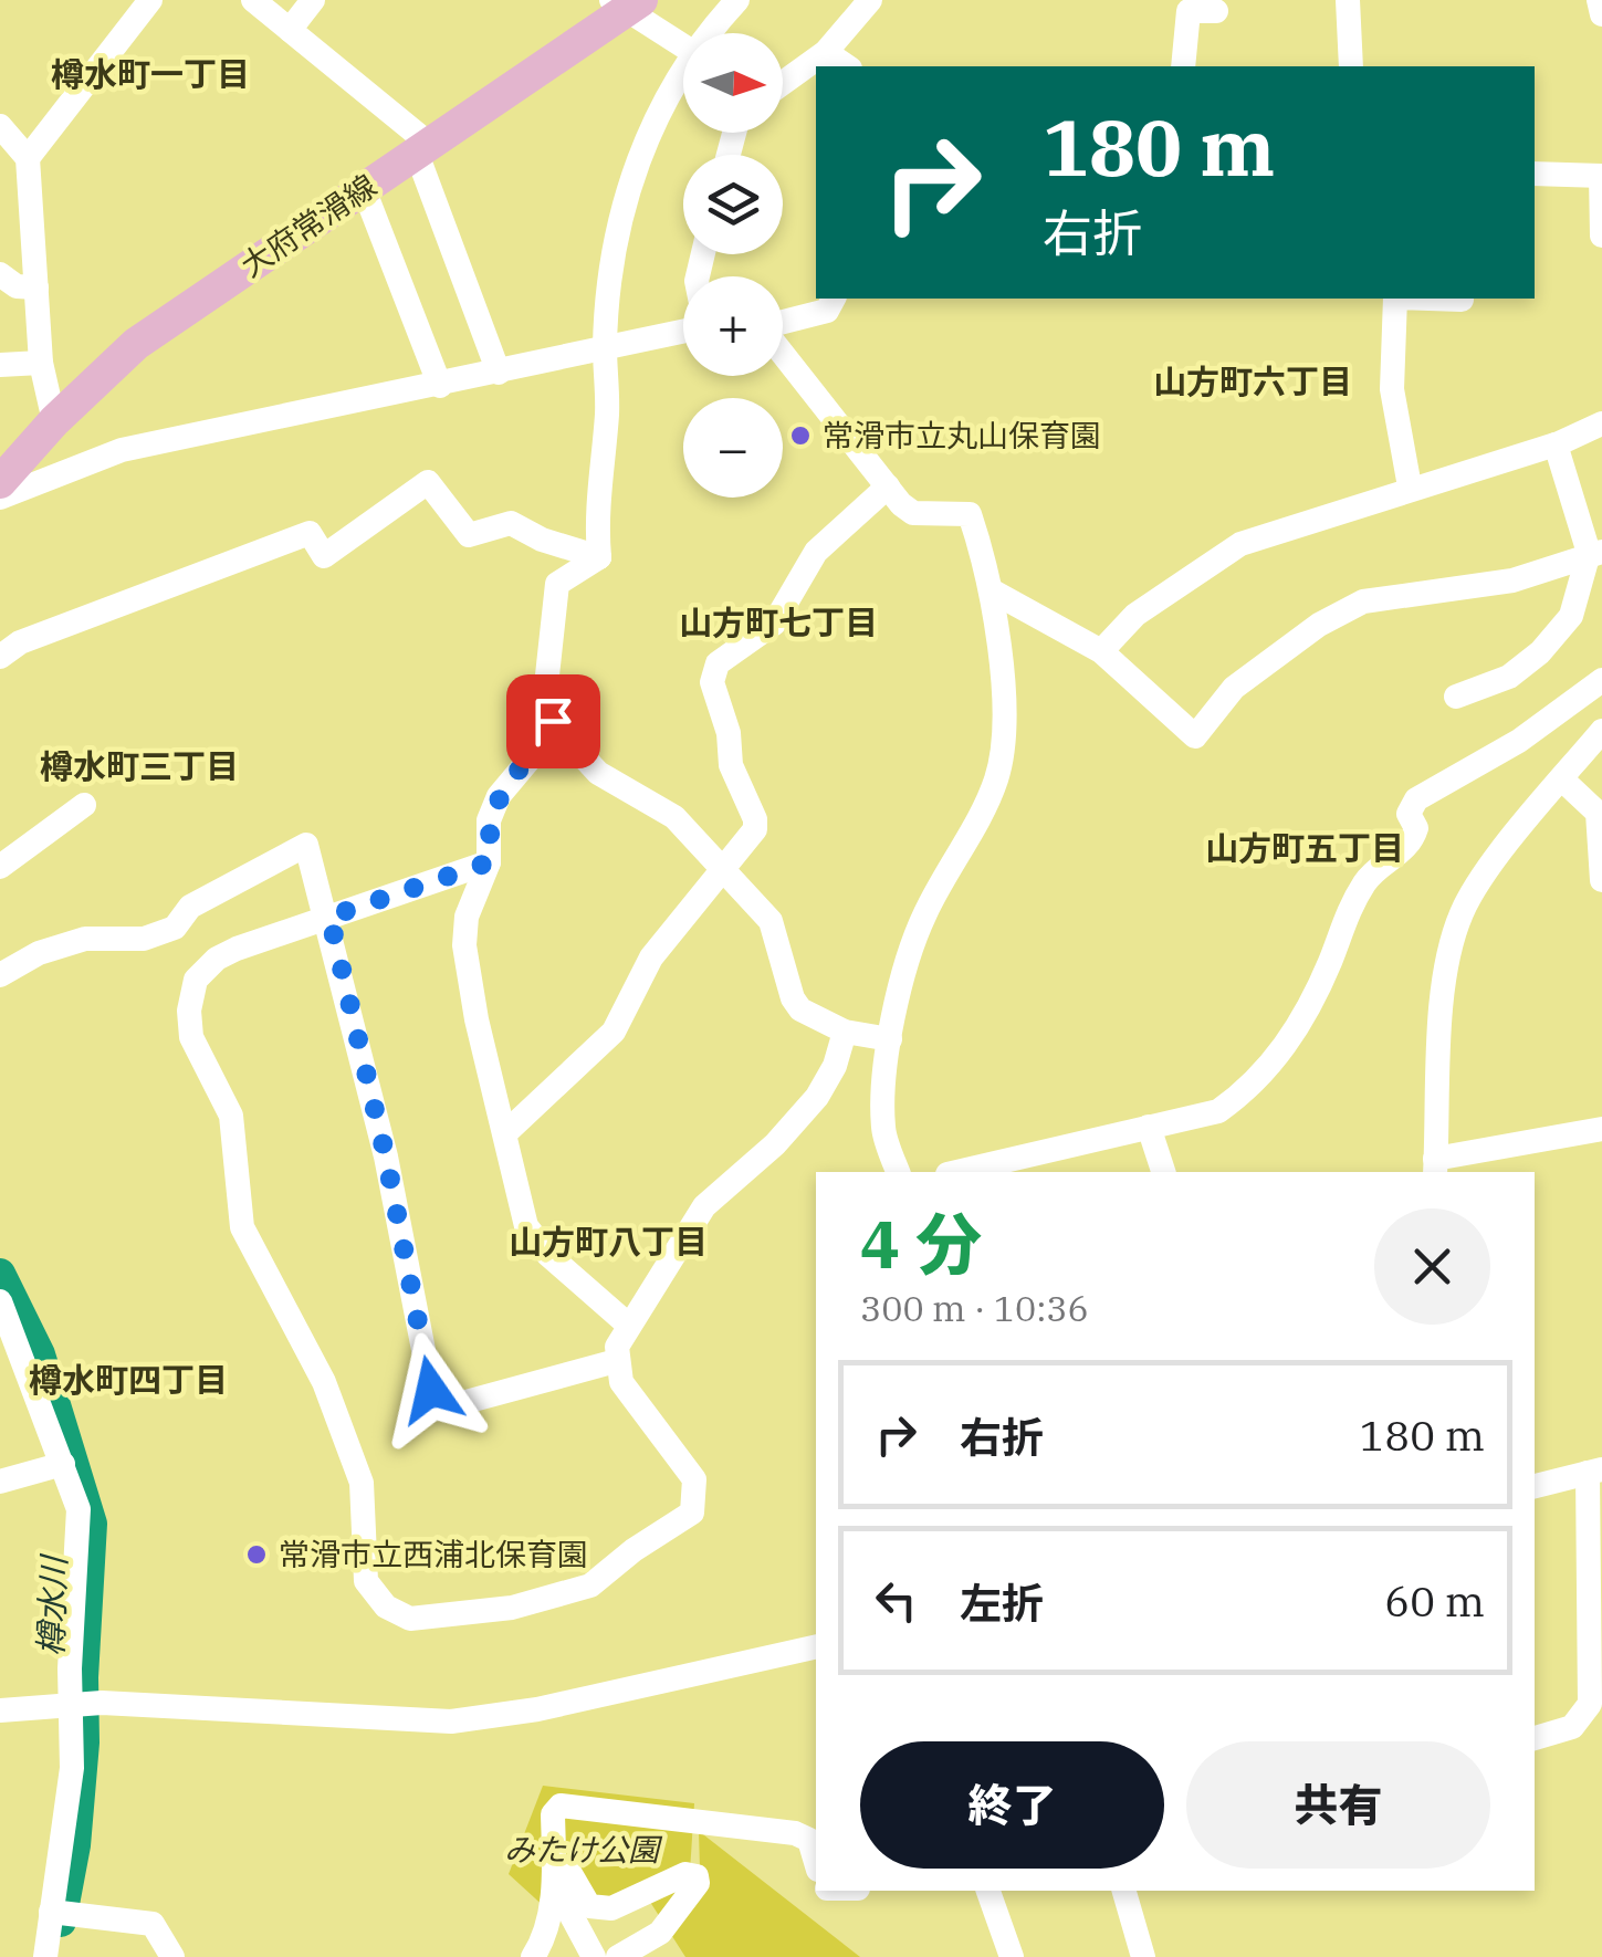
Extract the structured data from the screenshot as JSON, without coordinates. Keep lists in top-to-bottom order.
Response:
{
  "streets": {
    "main road": ["大府常滑線"]
  },
  "districts": [
    "樽水町一丁目",
    "山方町六丁目",
    "山方町七丁目",
    "樽水町三丁目",
    "山方町五丁目",
    "山方町八丁目",
    "樽水町四丁目"
  ],
  "water": ["樽水川"],
  "parks": ["みたけ公園"],
  "places": ["常滑市立丸山保育園", "常滑市立西浦北保育園"],
  "north": "right",
  "page": {
    "map_buttons": ["+", "−"],
    "turn": ["180 m", "右折"],
    "heading": ["4 分", "300 m · 10:36"],
    "list": [
      {
        "name": "右折",
        "value": "180 m"
      },
      {
        "name": "左折",
        "value": "60 m"
      }
    ],
    "buttons": ["終了", "共有"]
  }
}
